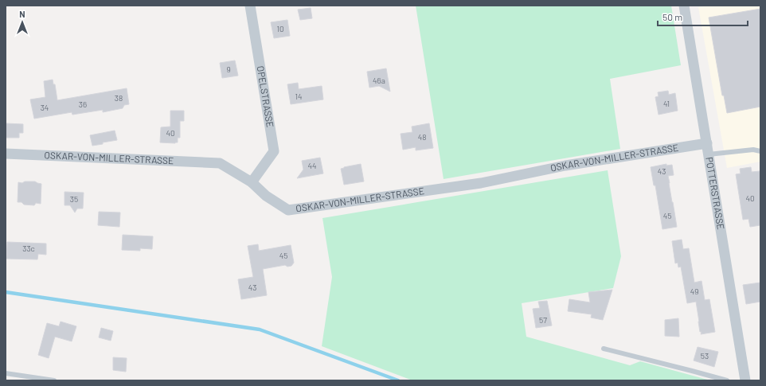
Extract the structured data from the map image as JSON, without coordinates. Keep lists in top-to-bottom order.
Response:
{
  "streets": {
    "street": ["OPELSTRASSE", "OSKAR-VON-MILLER-STRASSE", "POTTERSTRASSE"]
  },
  "crossings": [
    ["OPELSTRASSE", "OSKAR-VON-MILLER-STRASSE"],
    ["OSKAR-VON-MILLER-STRASSE", "POTTERSTRASSE"]
  ],
  "house_numbers": [
    "10",
    "9",
    "46a",
    "14",
    "38",
    "41",
    "36",
    "34",
    "40",
    "48",
    "44",
    "43",
    "40",
    "35",
    "45",
    "33c",
    "45",
    "43",
    "49",
    "57",
    "53"
  ],
  "scale_bar": "50 m",
  "north": "top"
}
